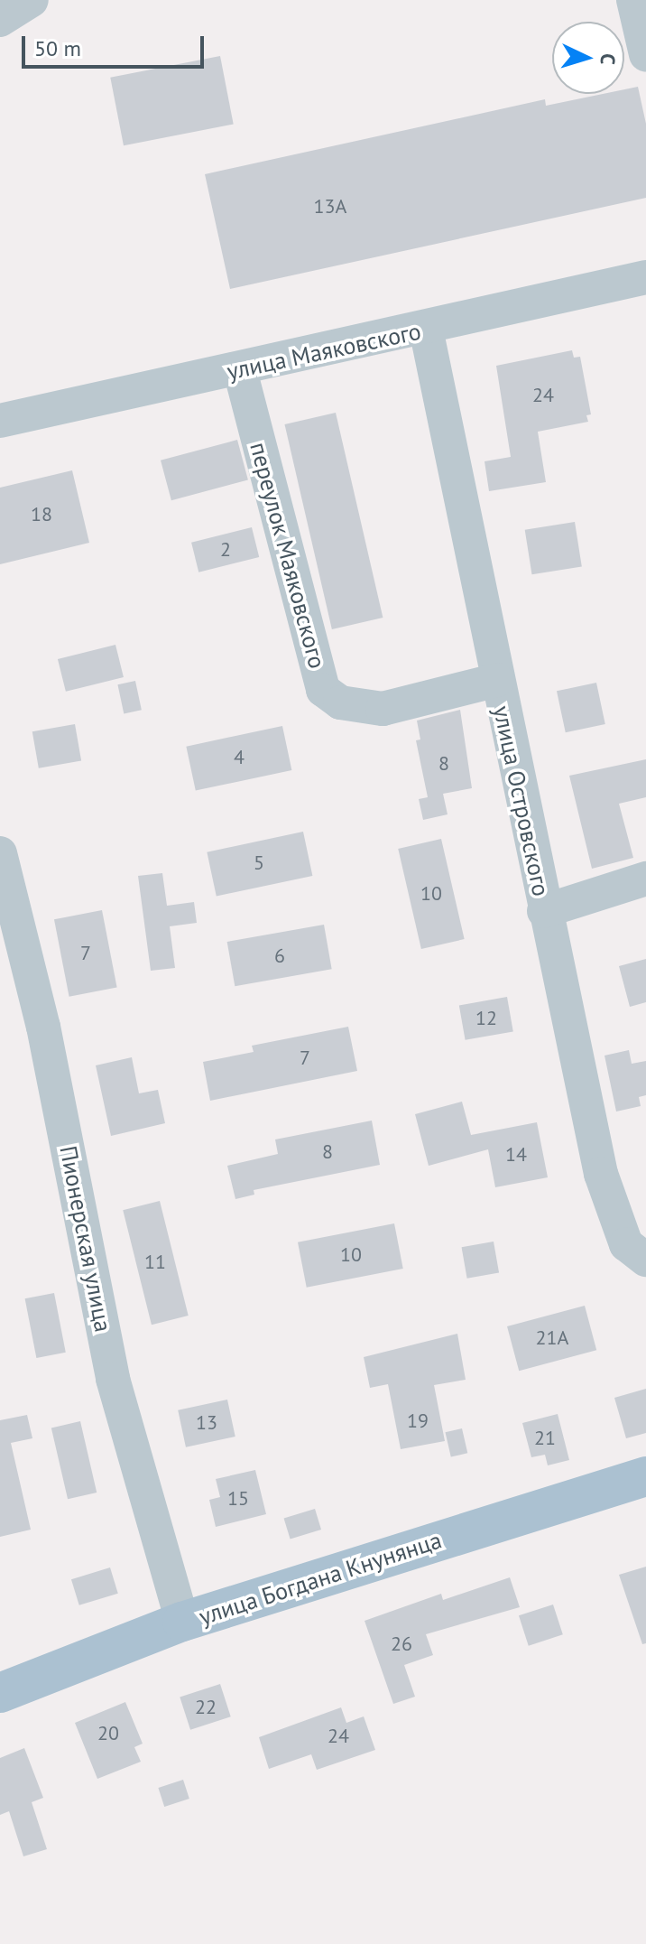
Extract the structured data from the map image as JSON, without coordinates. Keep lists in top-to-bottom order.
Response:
{
  "streets": {
    "main road": ["улица Богдана Кнунянца"],
    "street": [
      "улица Маяковского",
      "переулок Маяковского",
      "улица Островского",
      "Пионерская улица"
    ]
  },
  "crossings": [
    ["улица Маяковского", "переулок Маяковского"],
    ["улица Маяковского", "улица Островского"],
    ["переулок Маяковского", "улица Островского"],
    ["Пионерская улица", "улица Богдана Кнунянца"]
  ],
  "house_numbers": [
    "13А",
    "24",
    "18",
    "2",
    "4",
    "8",
    "5",
    "10",
    "7",
    "6",
    "12",
    "7",
    "8",
    "14",
    "10",
    "11",
    "21А",
    "19",
    "13",
    "21",
    "15",
    "26",
    "22",
    "20",
    "24"
  ],
  "scale_bar": "50 m",
  "north": "right"
}
